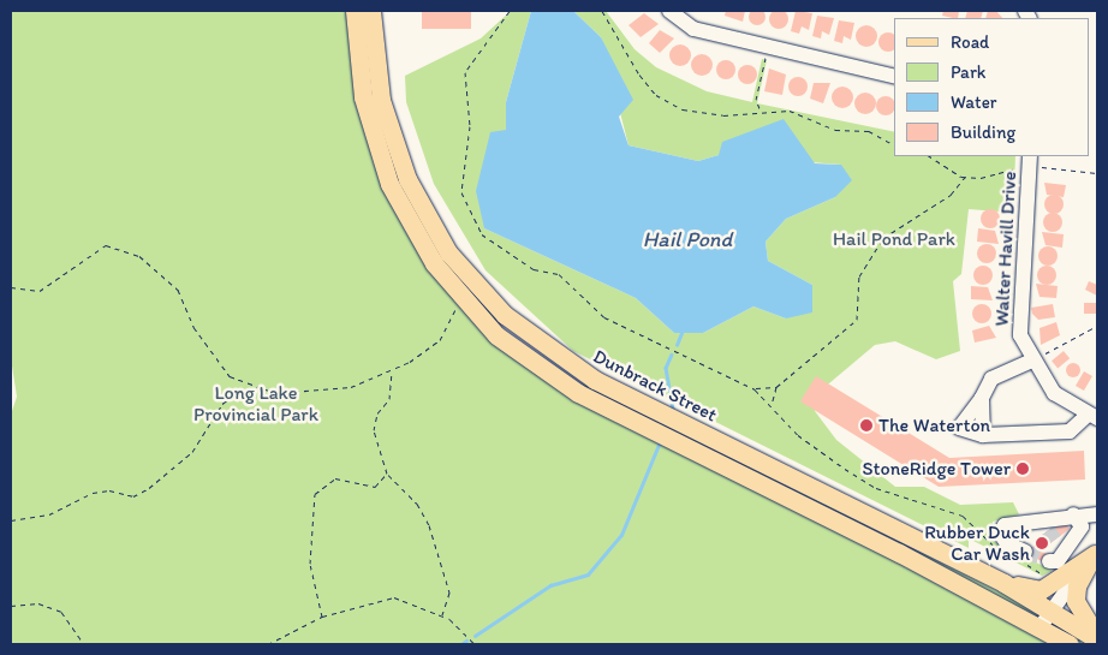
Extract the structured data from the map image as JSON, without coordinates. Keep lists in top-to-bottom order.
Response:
{
  "streets": {
    "main road": ["Dunbrack Street"],
    "street": ["Walter Havill Drive"]
  },
  "water": ["Hail Pond"],
  "parks": ["Hail Pond Park", "Long Lake Provincial Park"],
  "places": ["The Waterton", "StoneRidge Tower", "Rubber Duck Car Wash"],
  "legend": [
    "Road",
    "Park",
    "Water",
    "Building"
  ]
}
